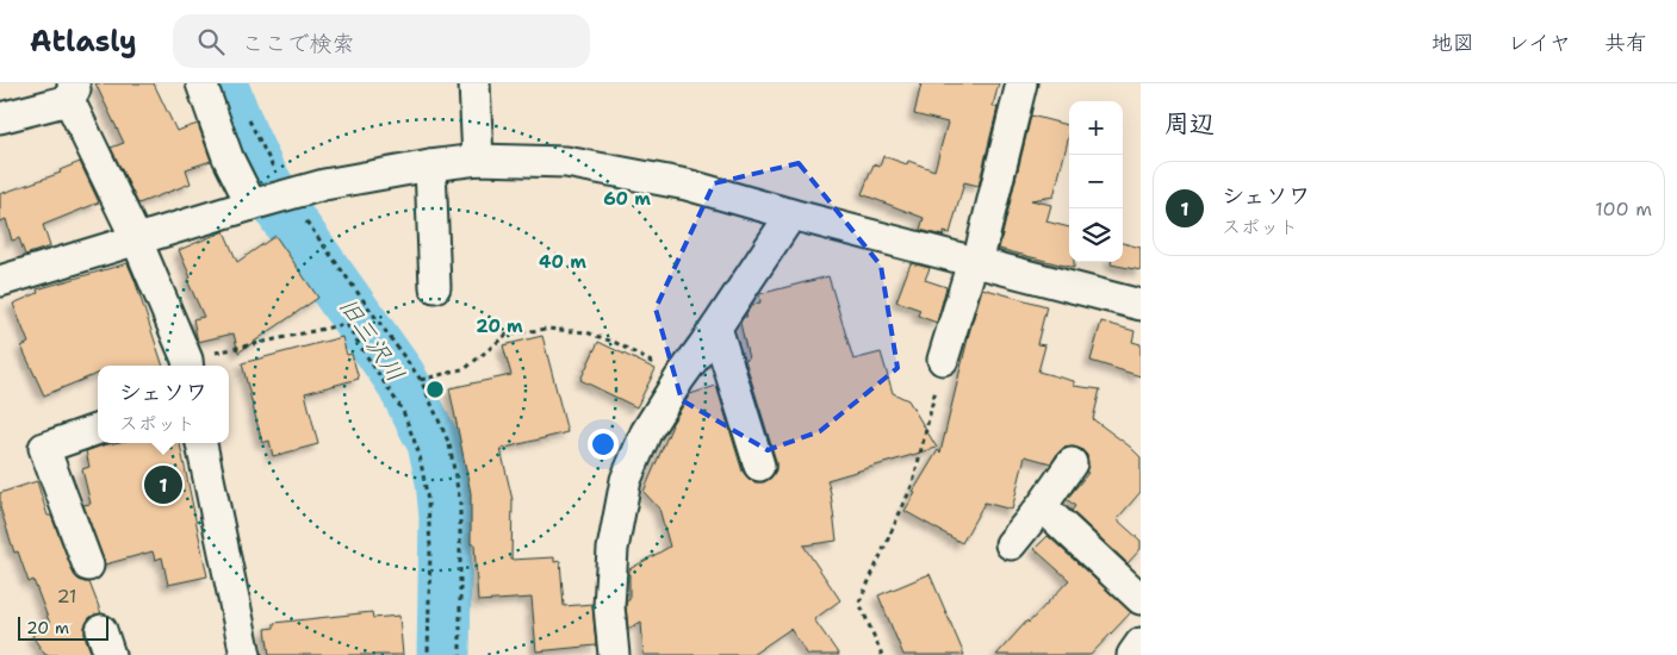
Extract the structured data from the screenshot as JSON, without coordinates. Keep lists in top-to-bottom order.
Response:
{
  "water": ["旧三沢川"],
  "house_numbers": ["21"],
  "scale_bar": "20 m",
  "page": {
    "header": "Atlasly",
    "search": "ここで検索",
    "nav": ["地図", "レイヤ", "共有"],
    "heading": "周辺",
    "map_buttons": ["+", "−"],
    "list": [
      {
        "mark": "1",
        "name": "シェソワ",
        "note": "スポット",
        "value": "100 m"
      }
    ],
    "popup": ["シェソワ", "スポット"],
    "pins": "1",
    "scale": "20 m"
  },
  "rings": ["60 m", "40 m", "20 m"]
}
